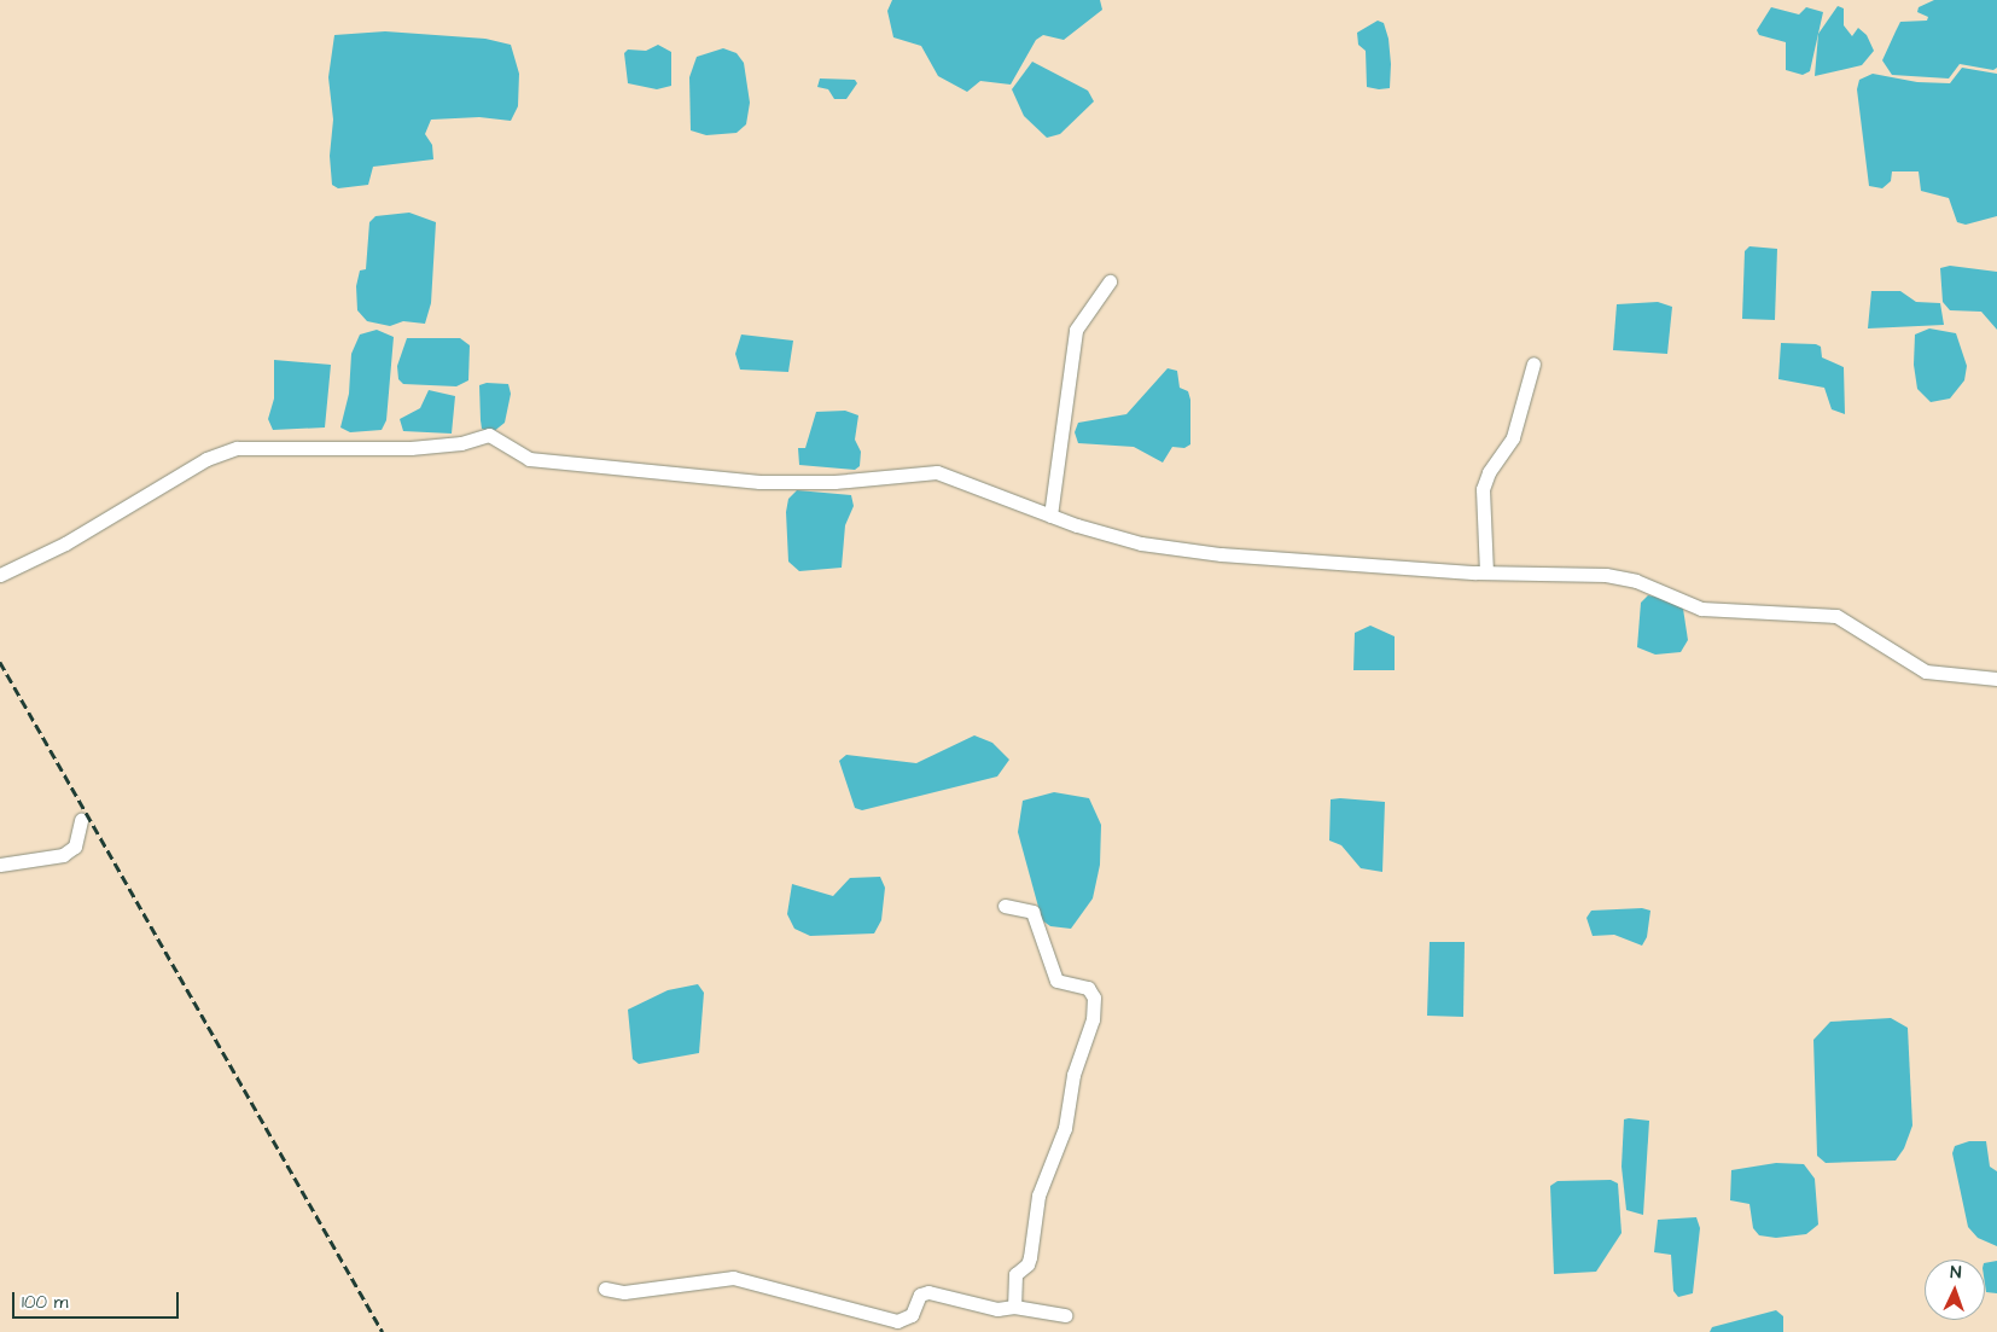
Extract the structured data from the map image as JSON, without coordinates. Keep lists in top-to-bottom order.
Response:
{
  "scale_bar": "100 m",
  "north": "top"
}
